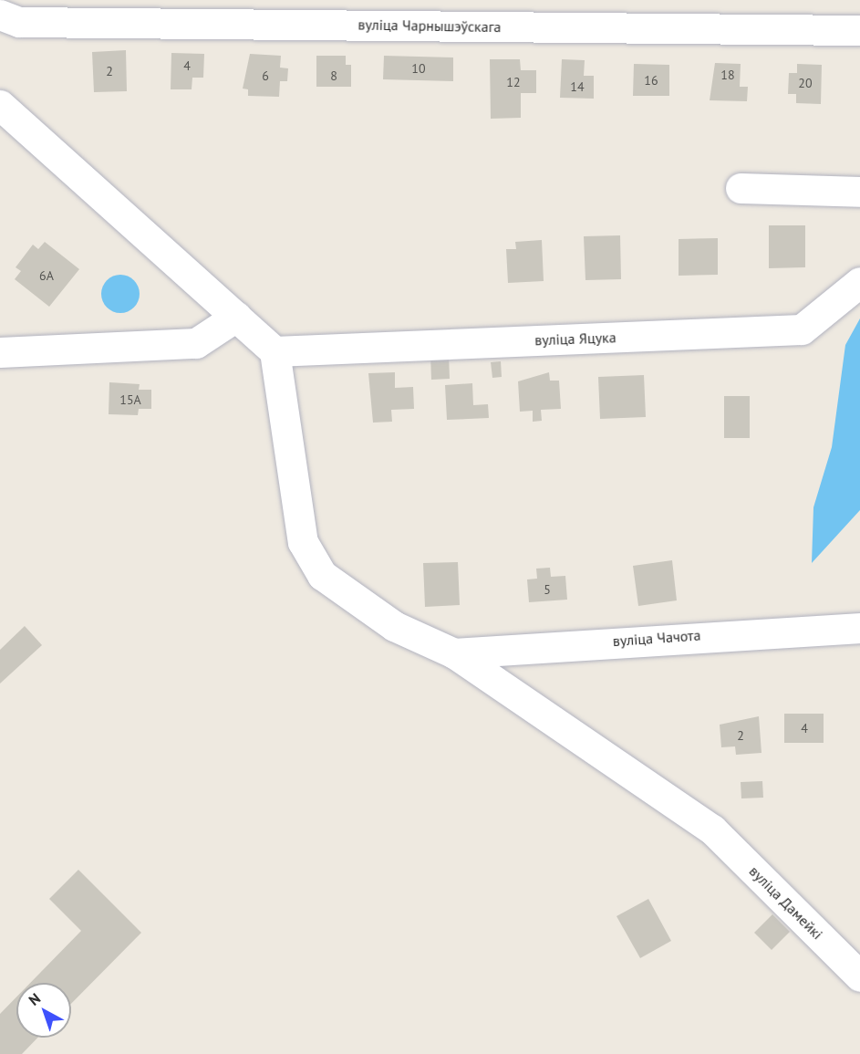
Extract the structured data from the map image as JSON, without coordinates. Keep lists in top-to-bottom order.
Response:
{
  "streets": {
    "street": [
      "вуліца Чарнышэўскага",
      "вуліца Яцука",
      "вуліца Чачота",
      "вуліца Дамейкі"
    ]
  },
  "crossings": [
    ["вуліца Яцука", "вуліца Дамейкі"],
    ["вуліца Чачота", "вуліца Дамейкі"]
  ],
  "house_numbers": [
    "4",
    "10",
    "2",
    "18",
    "6",
    "8",
    "16",
    "12",
    "20",
    "14",
    "6А",
    "15А",
    "5",
    "4",
    "2"
  ],
  "north": "top left"
}
